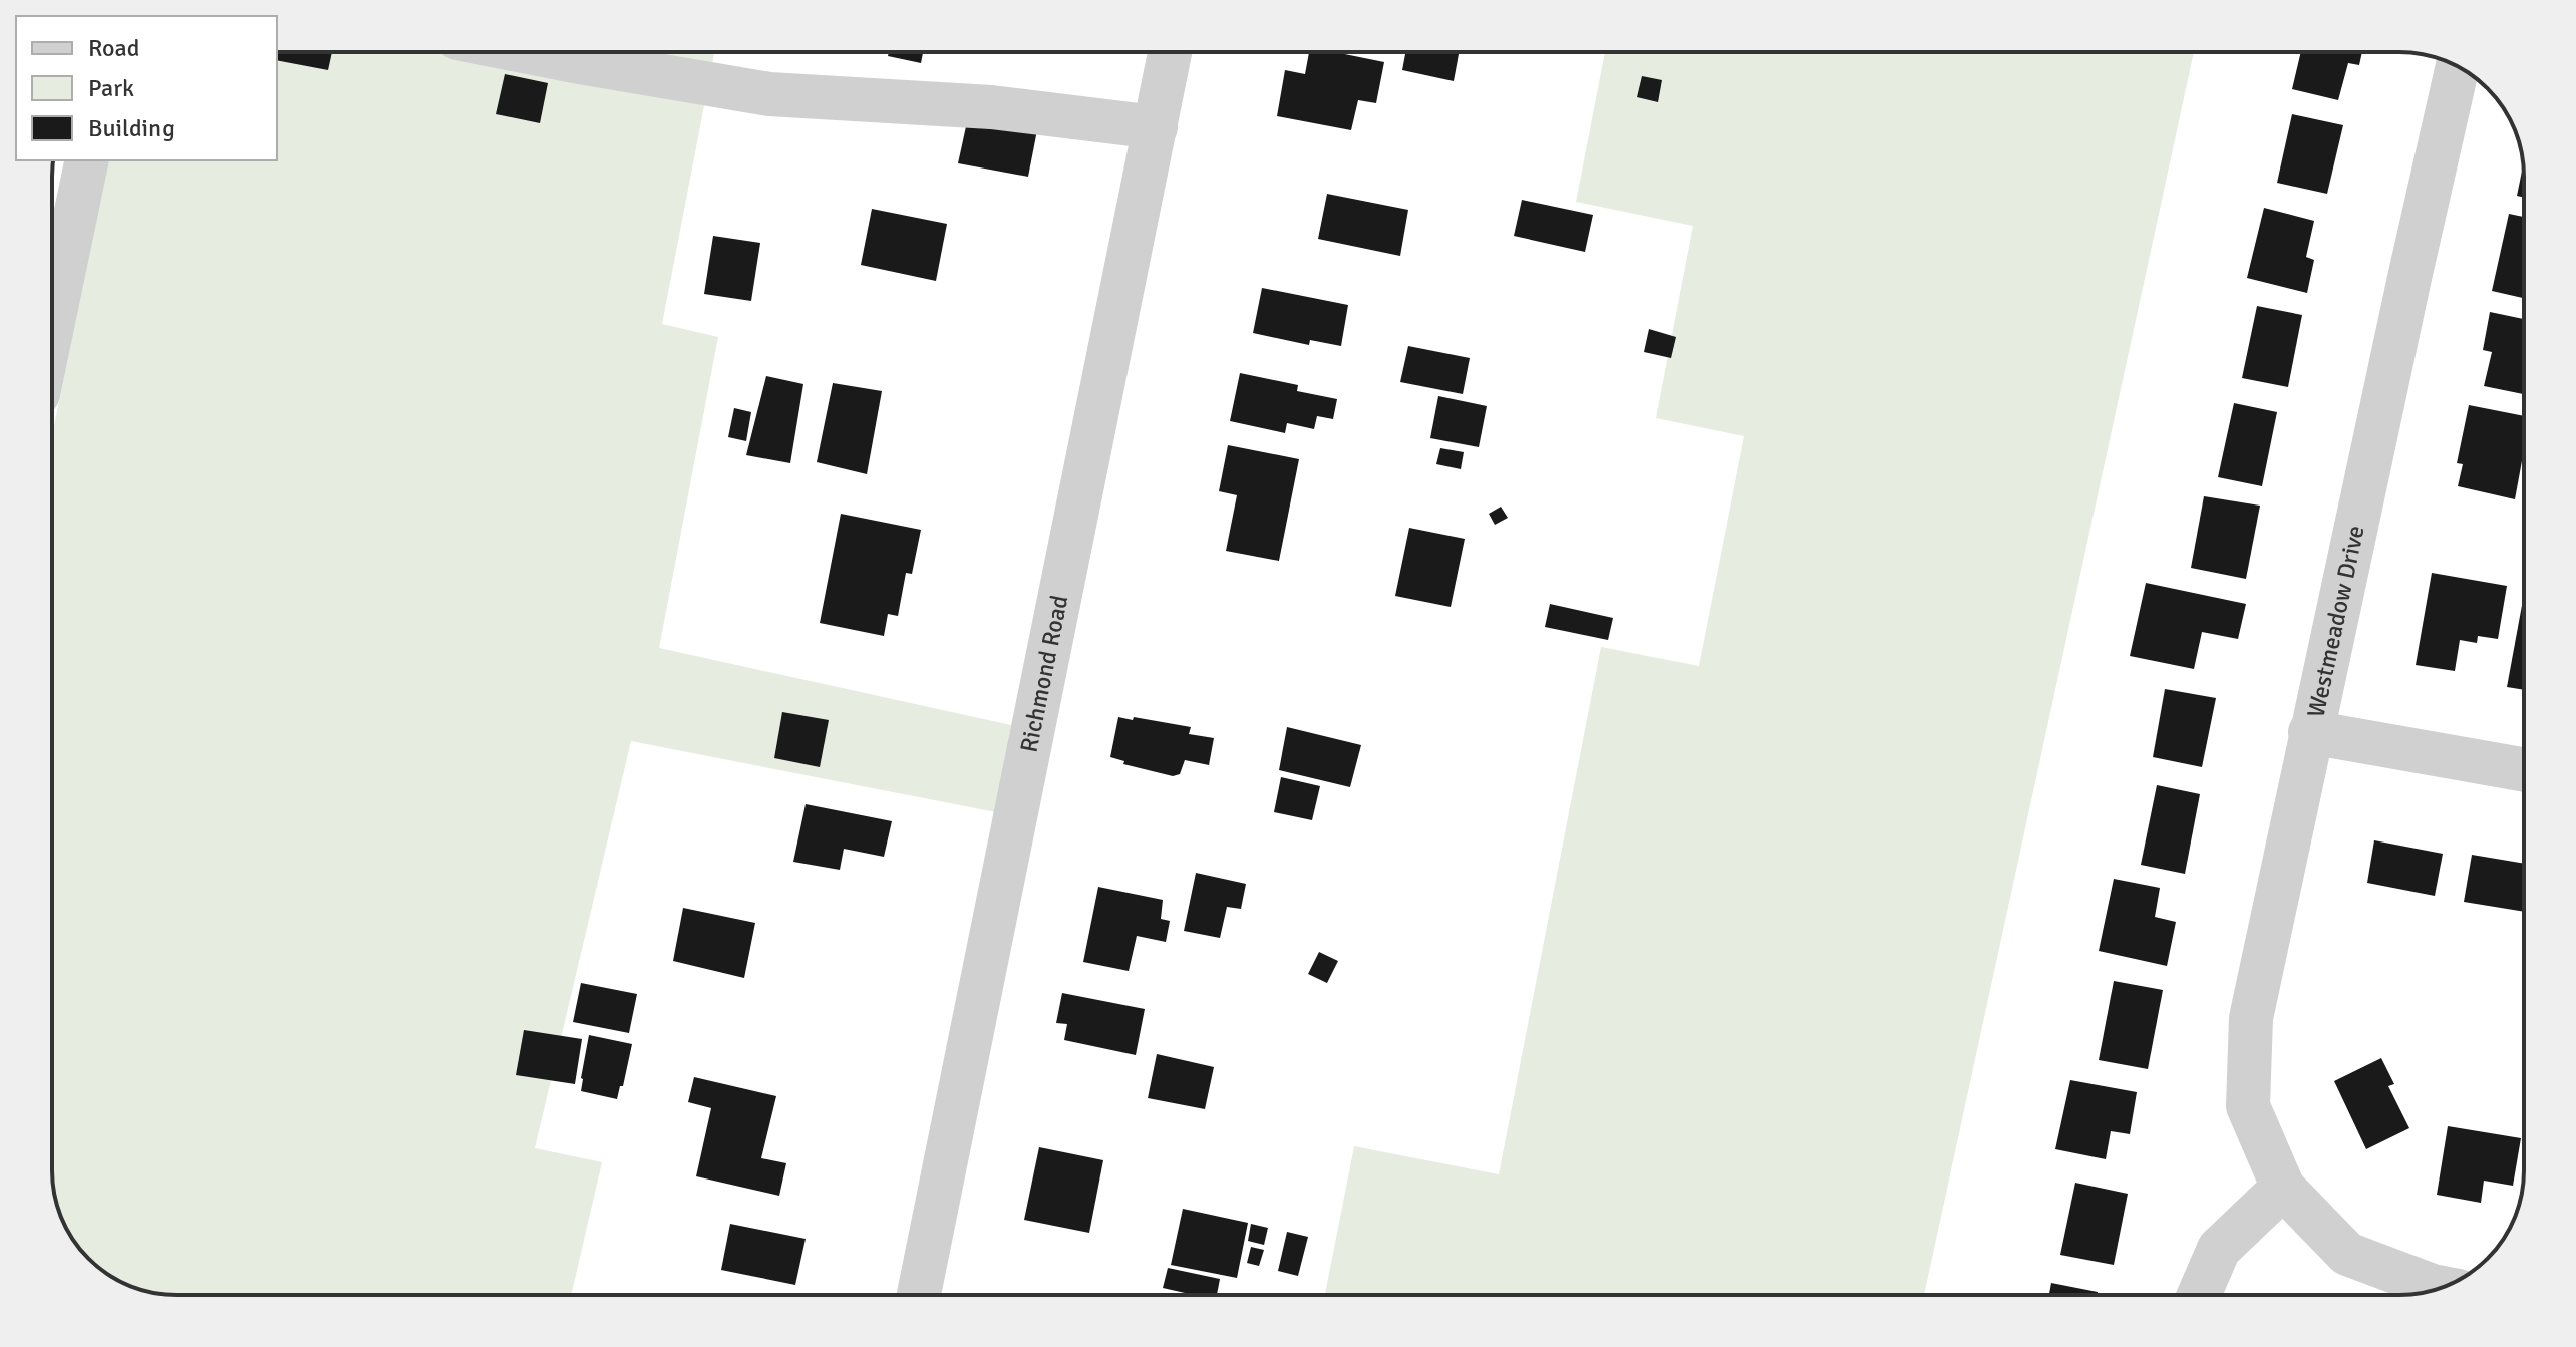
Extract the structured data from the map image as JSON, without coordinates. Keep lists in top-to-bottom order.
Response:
{
  "streets": {
    "street": ["Westmeadow Drive", "Richmond Road"]
  },
  "legend": ["Road", "Park", "Building"]
}
